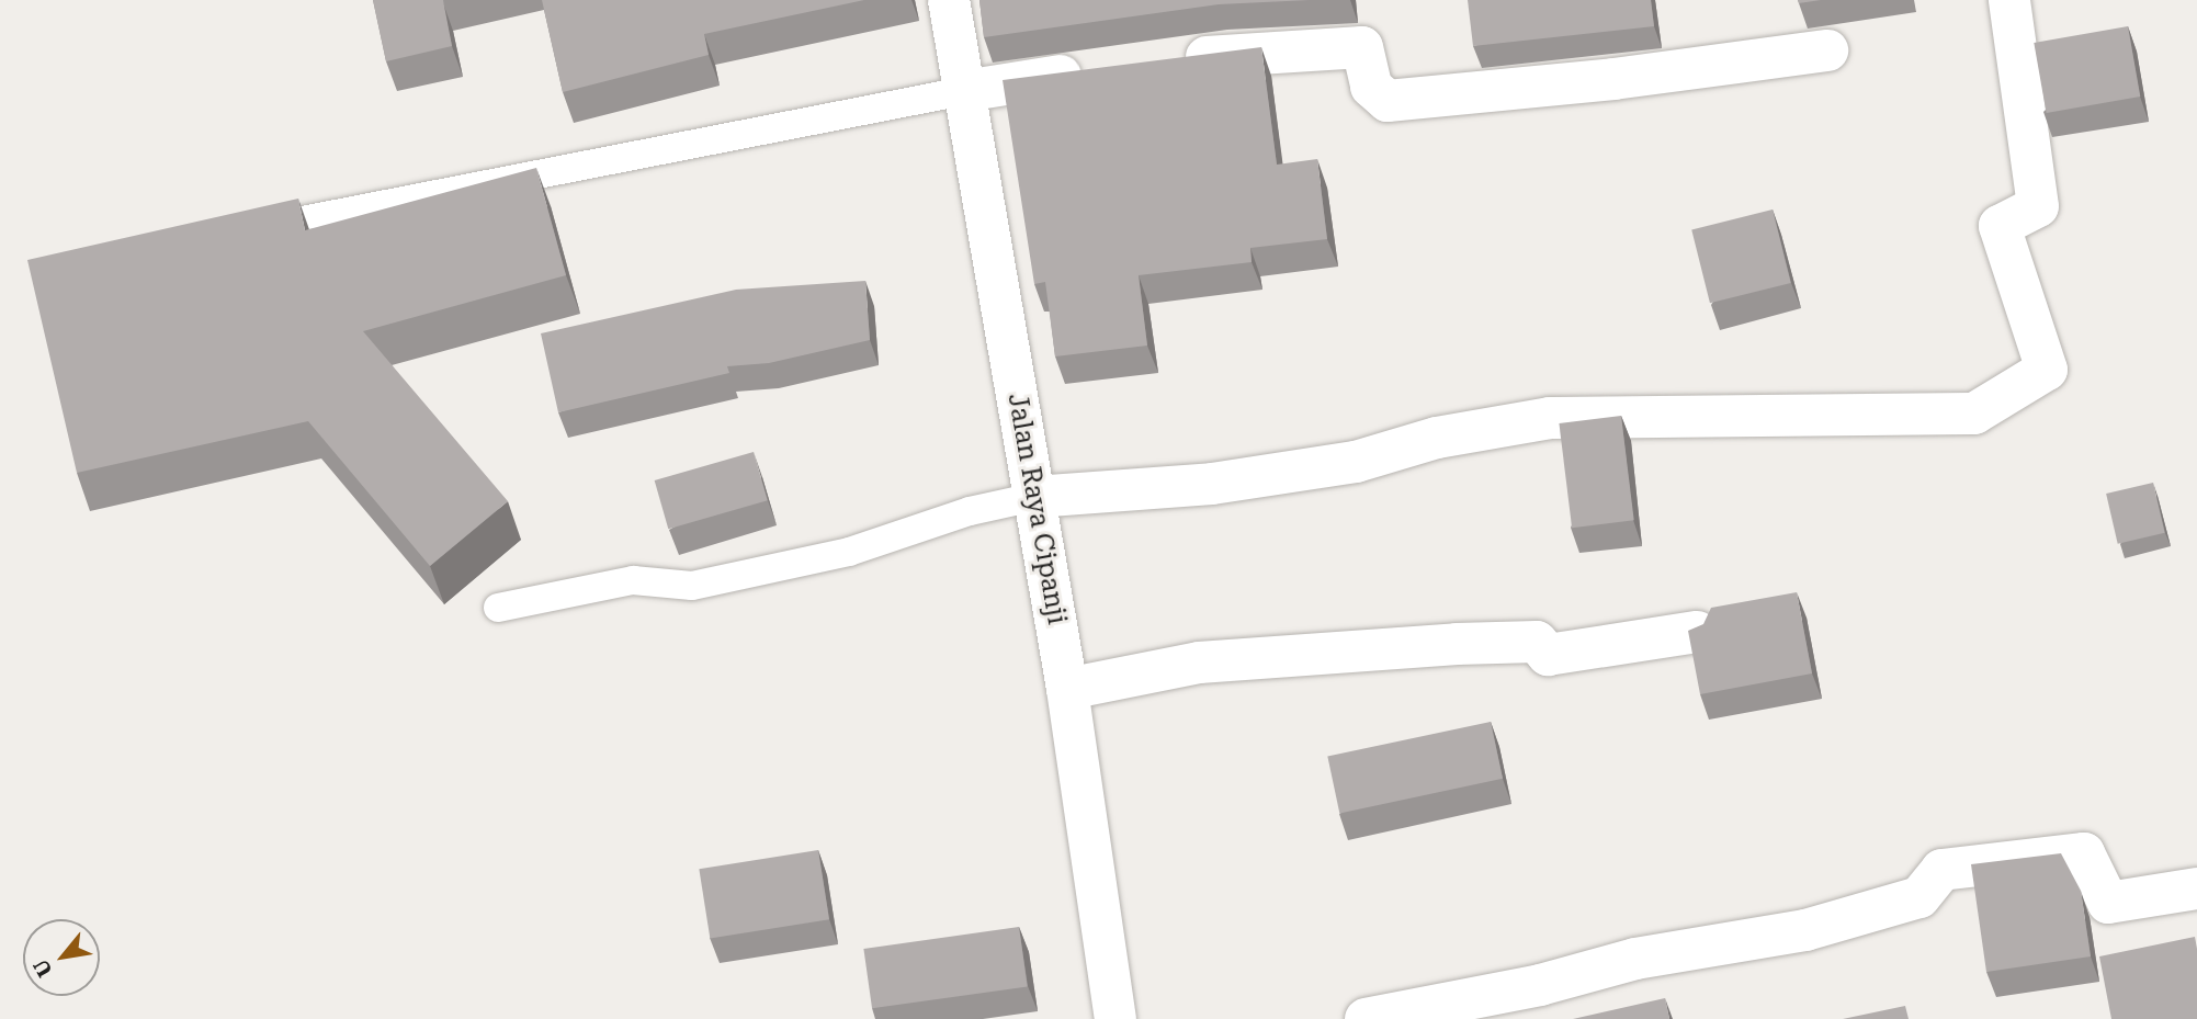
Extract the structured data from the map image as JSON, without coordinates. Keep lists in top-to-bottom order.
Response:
{
  "streets": {
    "street": ["Jalan Raya Cipanji"]
  },
  "north": "bottom left"
}
